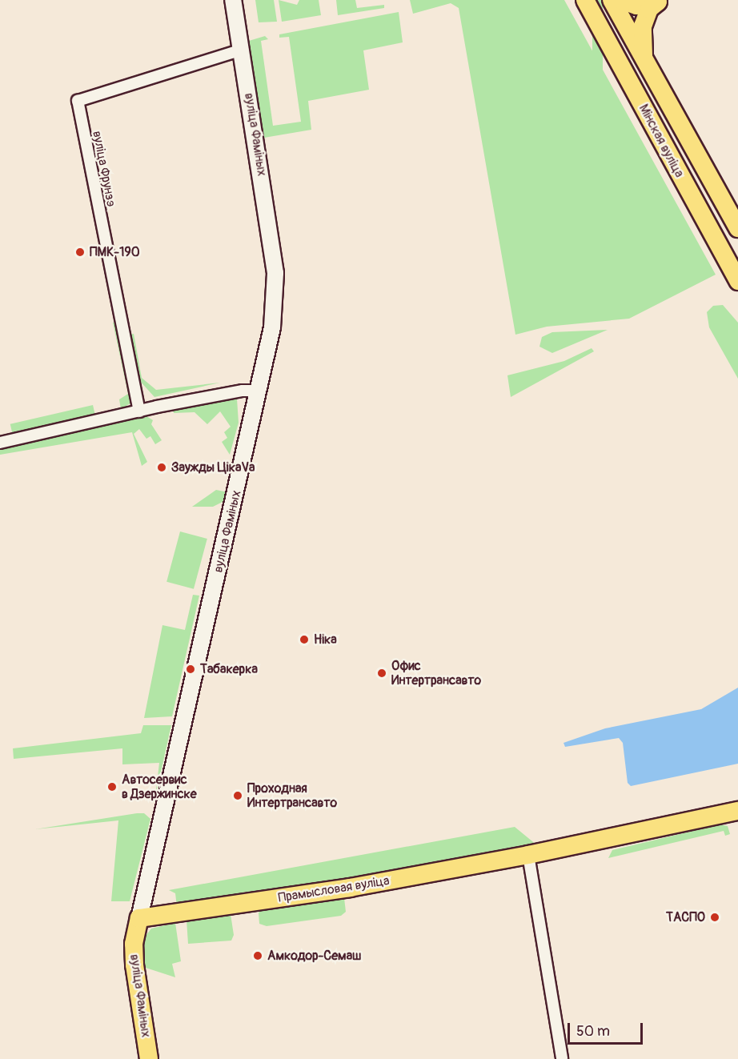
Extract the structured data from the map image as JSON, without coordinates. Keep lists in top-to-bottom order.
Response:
{
  "streets": {
    "main road": ["вуліца Фаміных", "Мінская вуліца", "Прамысловая вуліца"],
    "street": ["вуліца Фрунзэ"]
  },
  "crossings": [
    ["вуліца Фаміных", "вуліца Фрунзэ"],
    ["вуліца Фаміных", "Прамысловая вуліца"]
  ],
  "places": [
    "ПМК-190",
    "Заужды ЦікаVа",
    "Ніка",
    "Табакерка",
    "Офис Интертрансавто",
    "Автосервис в Дзержинске",
    "Проходная Интертрансавто",
    "ТАСПО",
    "Амкодор-Семаш"
  ],
  "scale_bar": "50 m"
}
